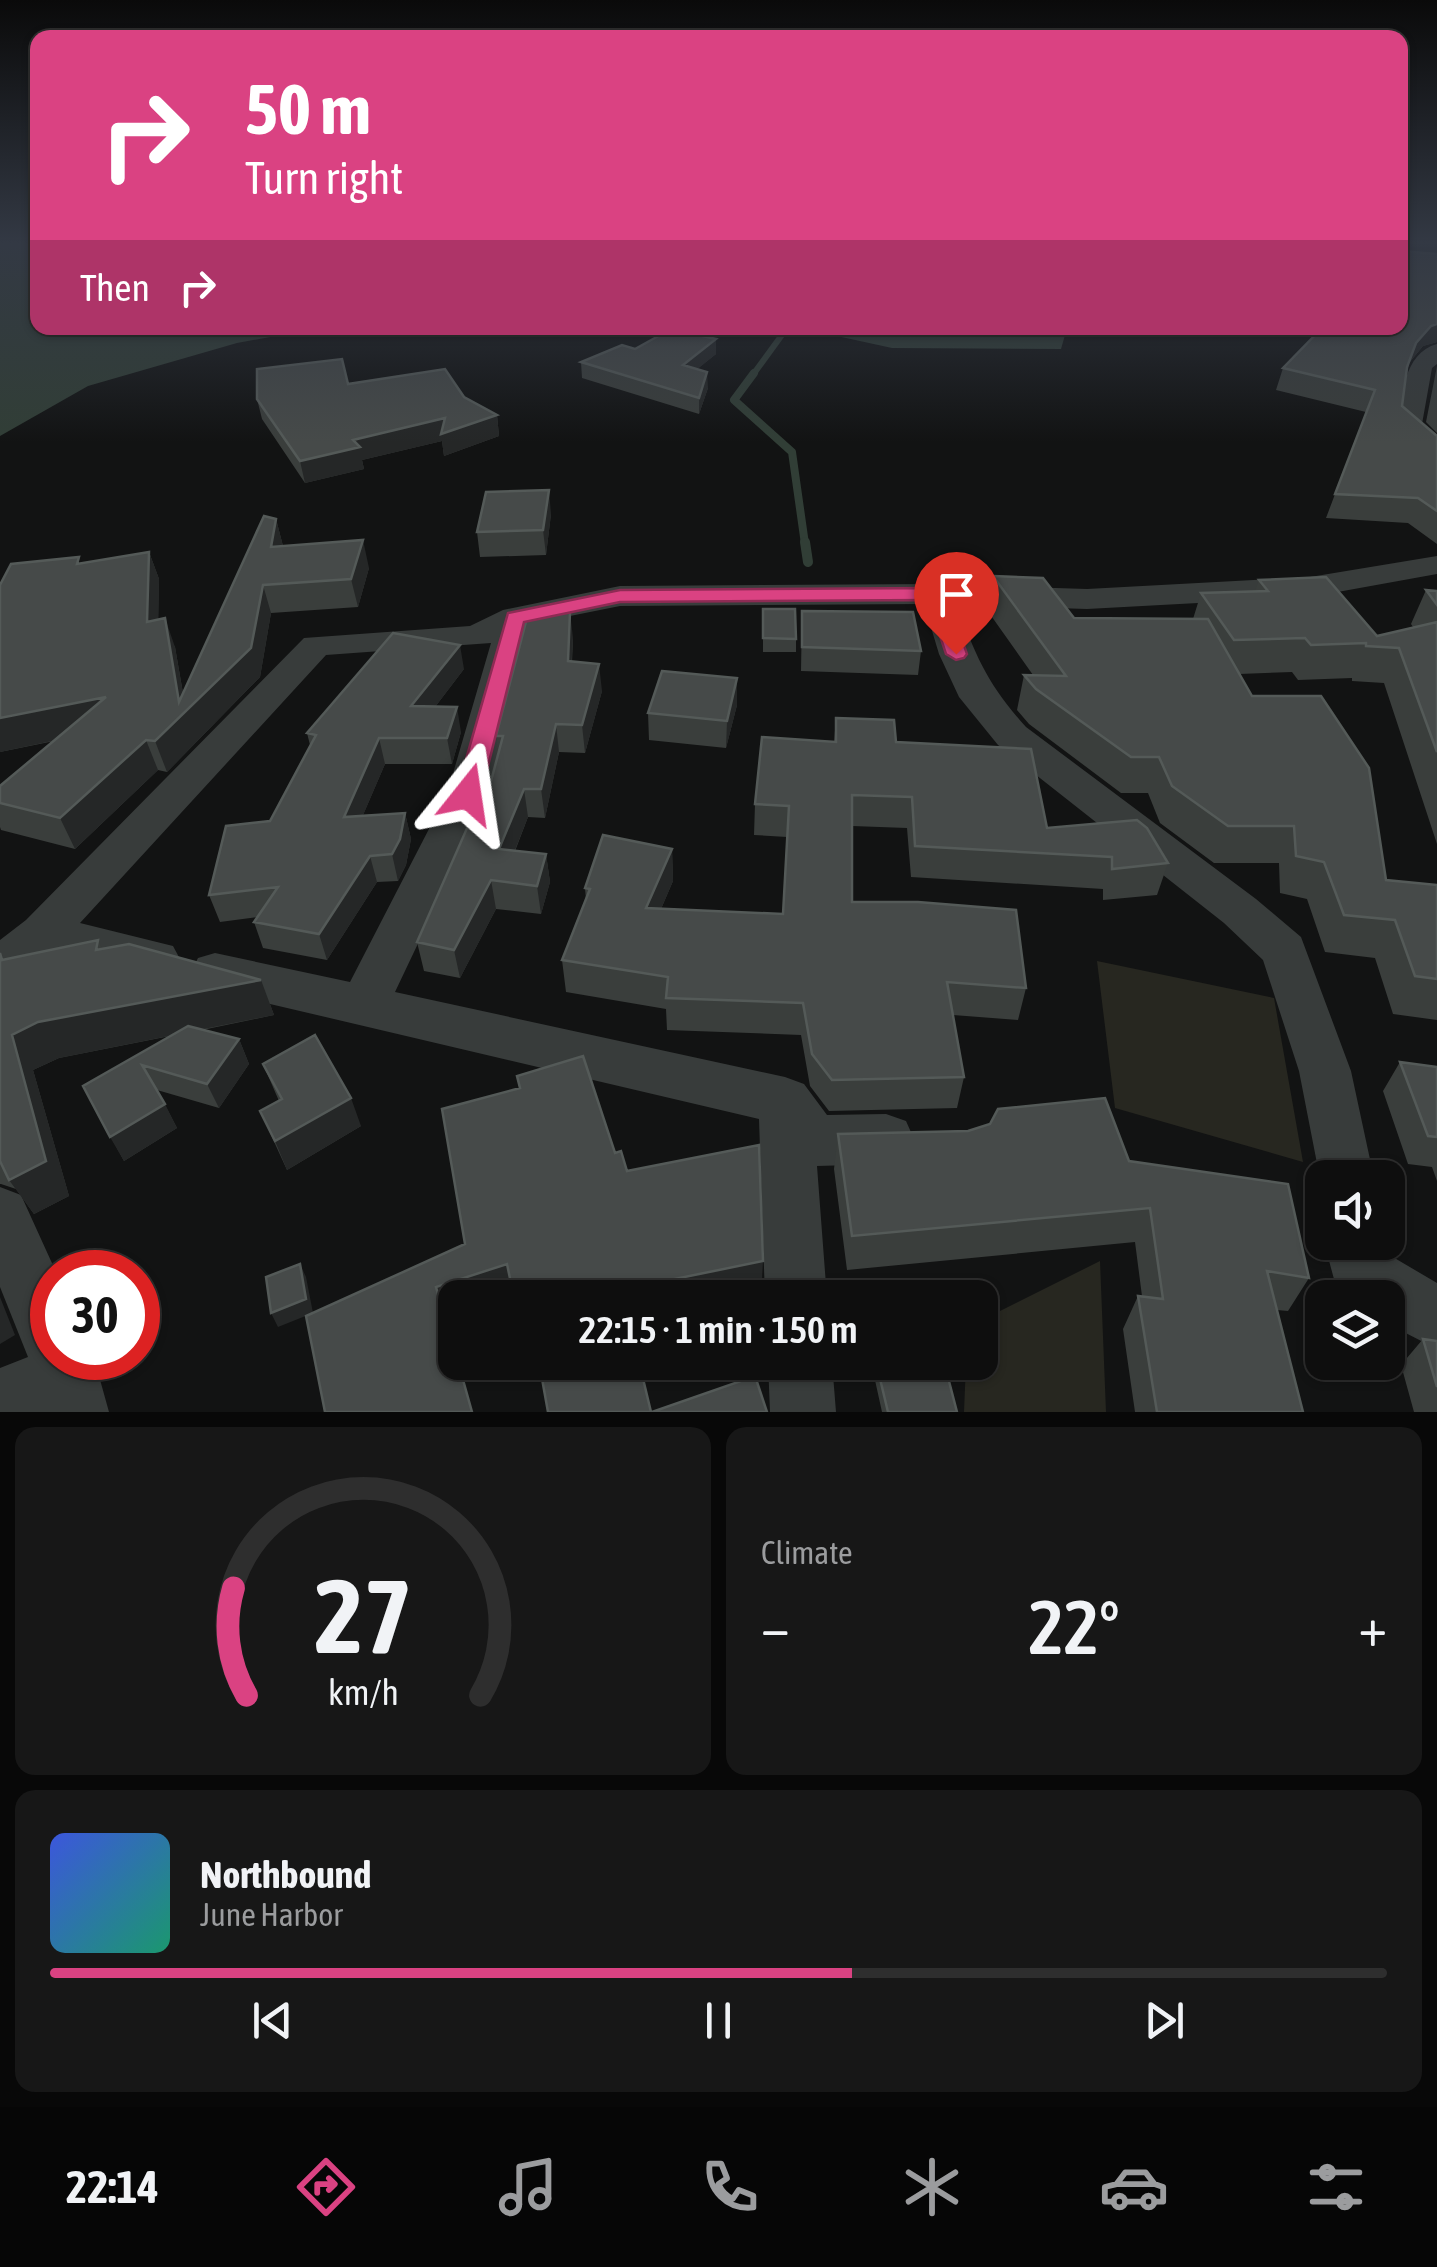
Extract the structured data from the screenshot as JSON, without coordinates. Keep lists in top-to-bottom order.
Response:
{
  "page": {
    "turn": ["50 m", "Turn right"],
    "then": "Then",
    "limit": "30",
    "trip": "22:15 · 1 min · 150 m",
    "tile": "Climate",
    "heat": ["−", "22°", "+"],
    "song": ["Northbound", "June Harbor"],
    "tabs": "22:14",
    "gauge": ["27", "km/h"]
  }
}
